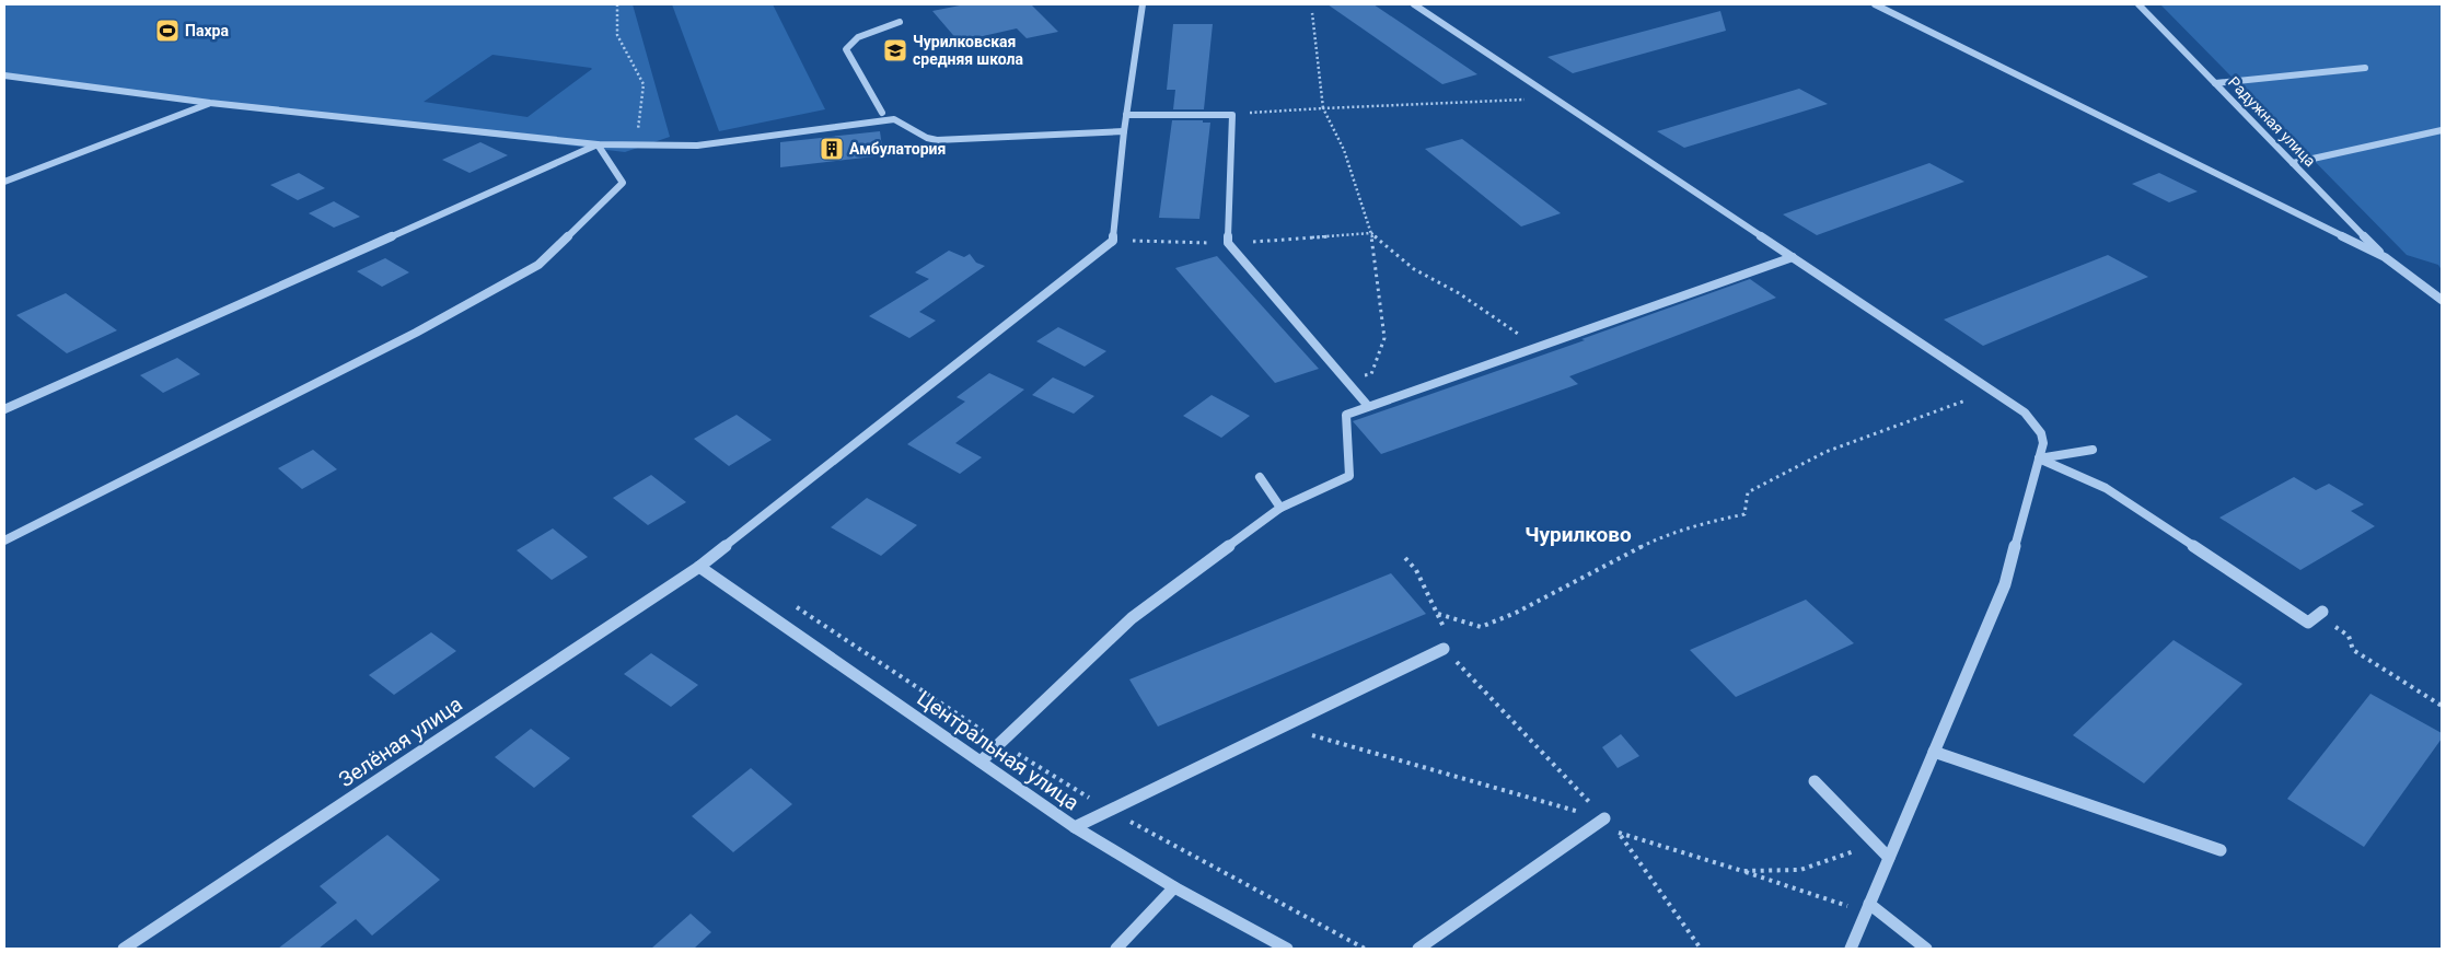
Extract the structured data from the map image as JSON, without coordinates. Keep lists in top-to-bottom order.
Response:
{
  "streets": {
    "street": ["Радужная улица", "Зелёная улица", "Центральная улица"]
  },
  "crossings": [
    ["Зелёная улица", "Центральная улица"]
  ],
  "districts": ["Чурилково"],
  "places": {
    "sports": ["Пахра"],
    "school or university": ["Чурилковская средняя школа"],
    "building": ["Амбулатория"]
  }
}
